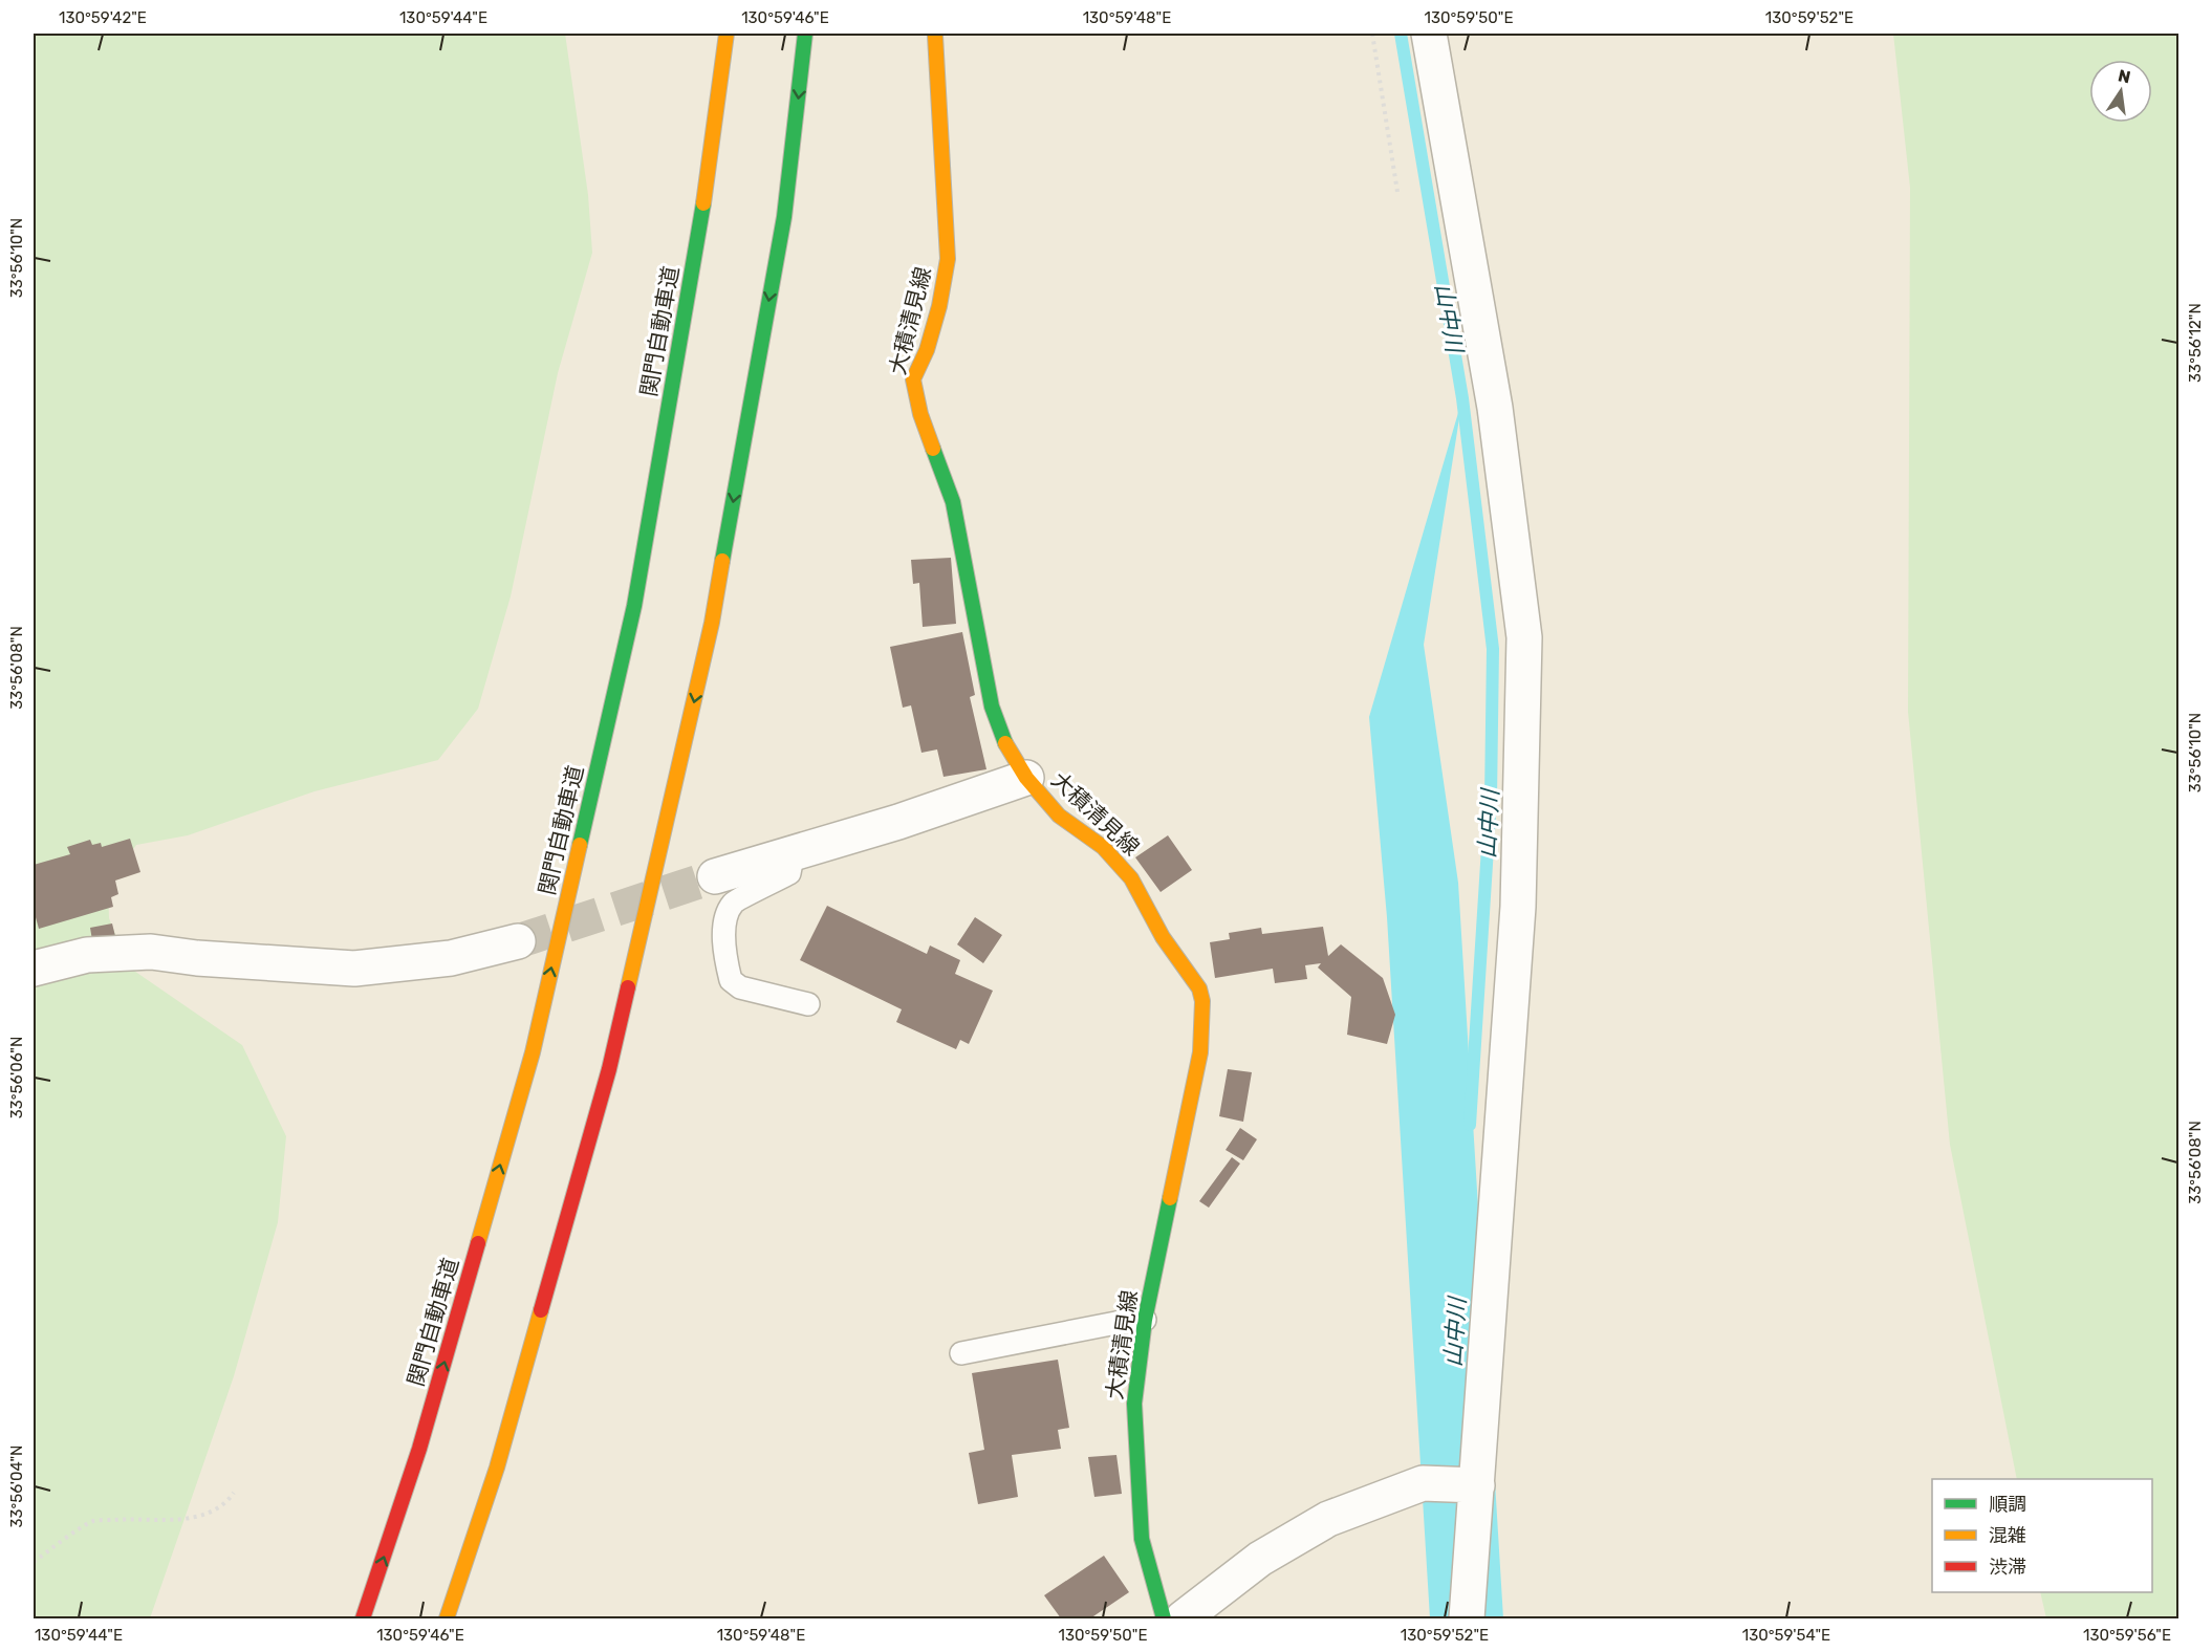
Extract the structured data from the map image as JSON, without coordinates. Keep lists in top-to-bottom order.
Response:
{
  "streets": {
    "main road": ["大積清見線", "関門自動車道"]
  },
  "water": ["山中川"],
  "legend": ["順調", "混雑", "渋滞"],
  "north": "top",
  "coordinates": [
    "130°59'42\"E",
    "130°59'44\"E",
    "130°59'46\"E",
    "130°59'48\"E",
    "130°59'50\"E",
    "130°59'52\"E",
    "33°56'10\"N",
    "33°56'12\"N",
    "33°56'08\"N",
    "33°56'06\"N",
    "33°56'04\"N",
    "130°59'54\"E",
    "130°59'56\"E"
  ]
}
